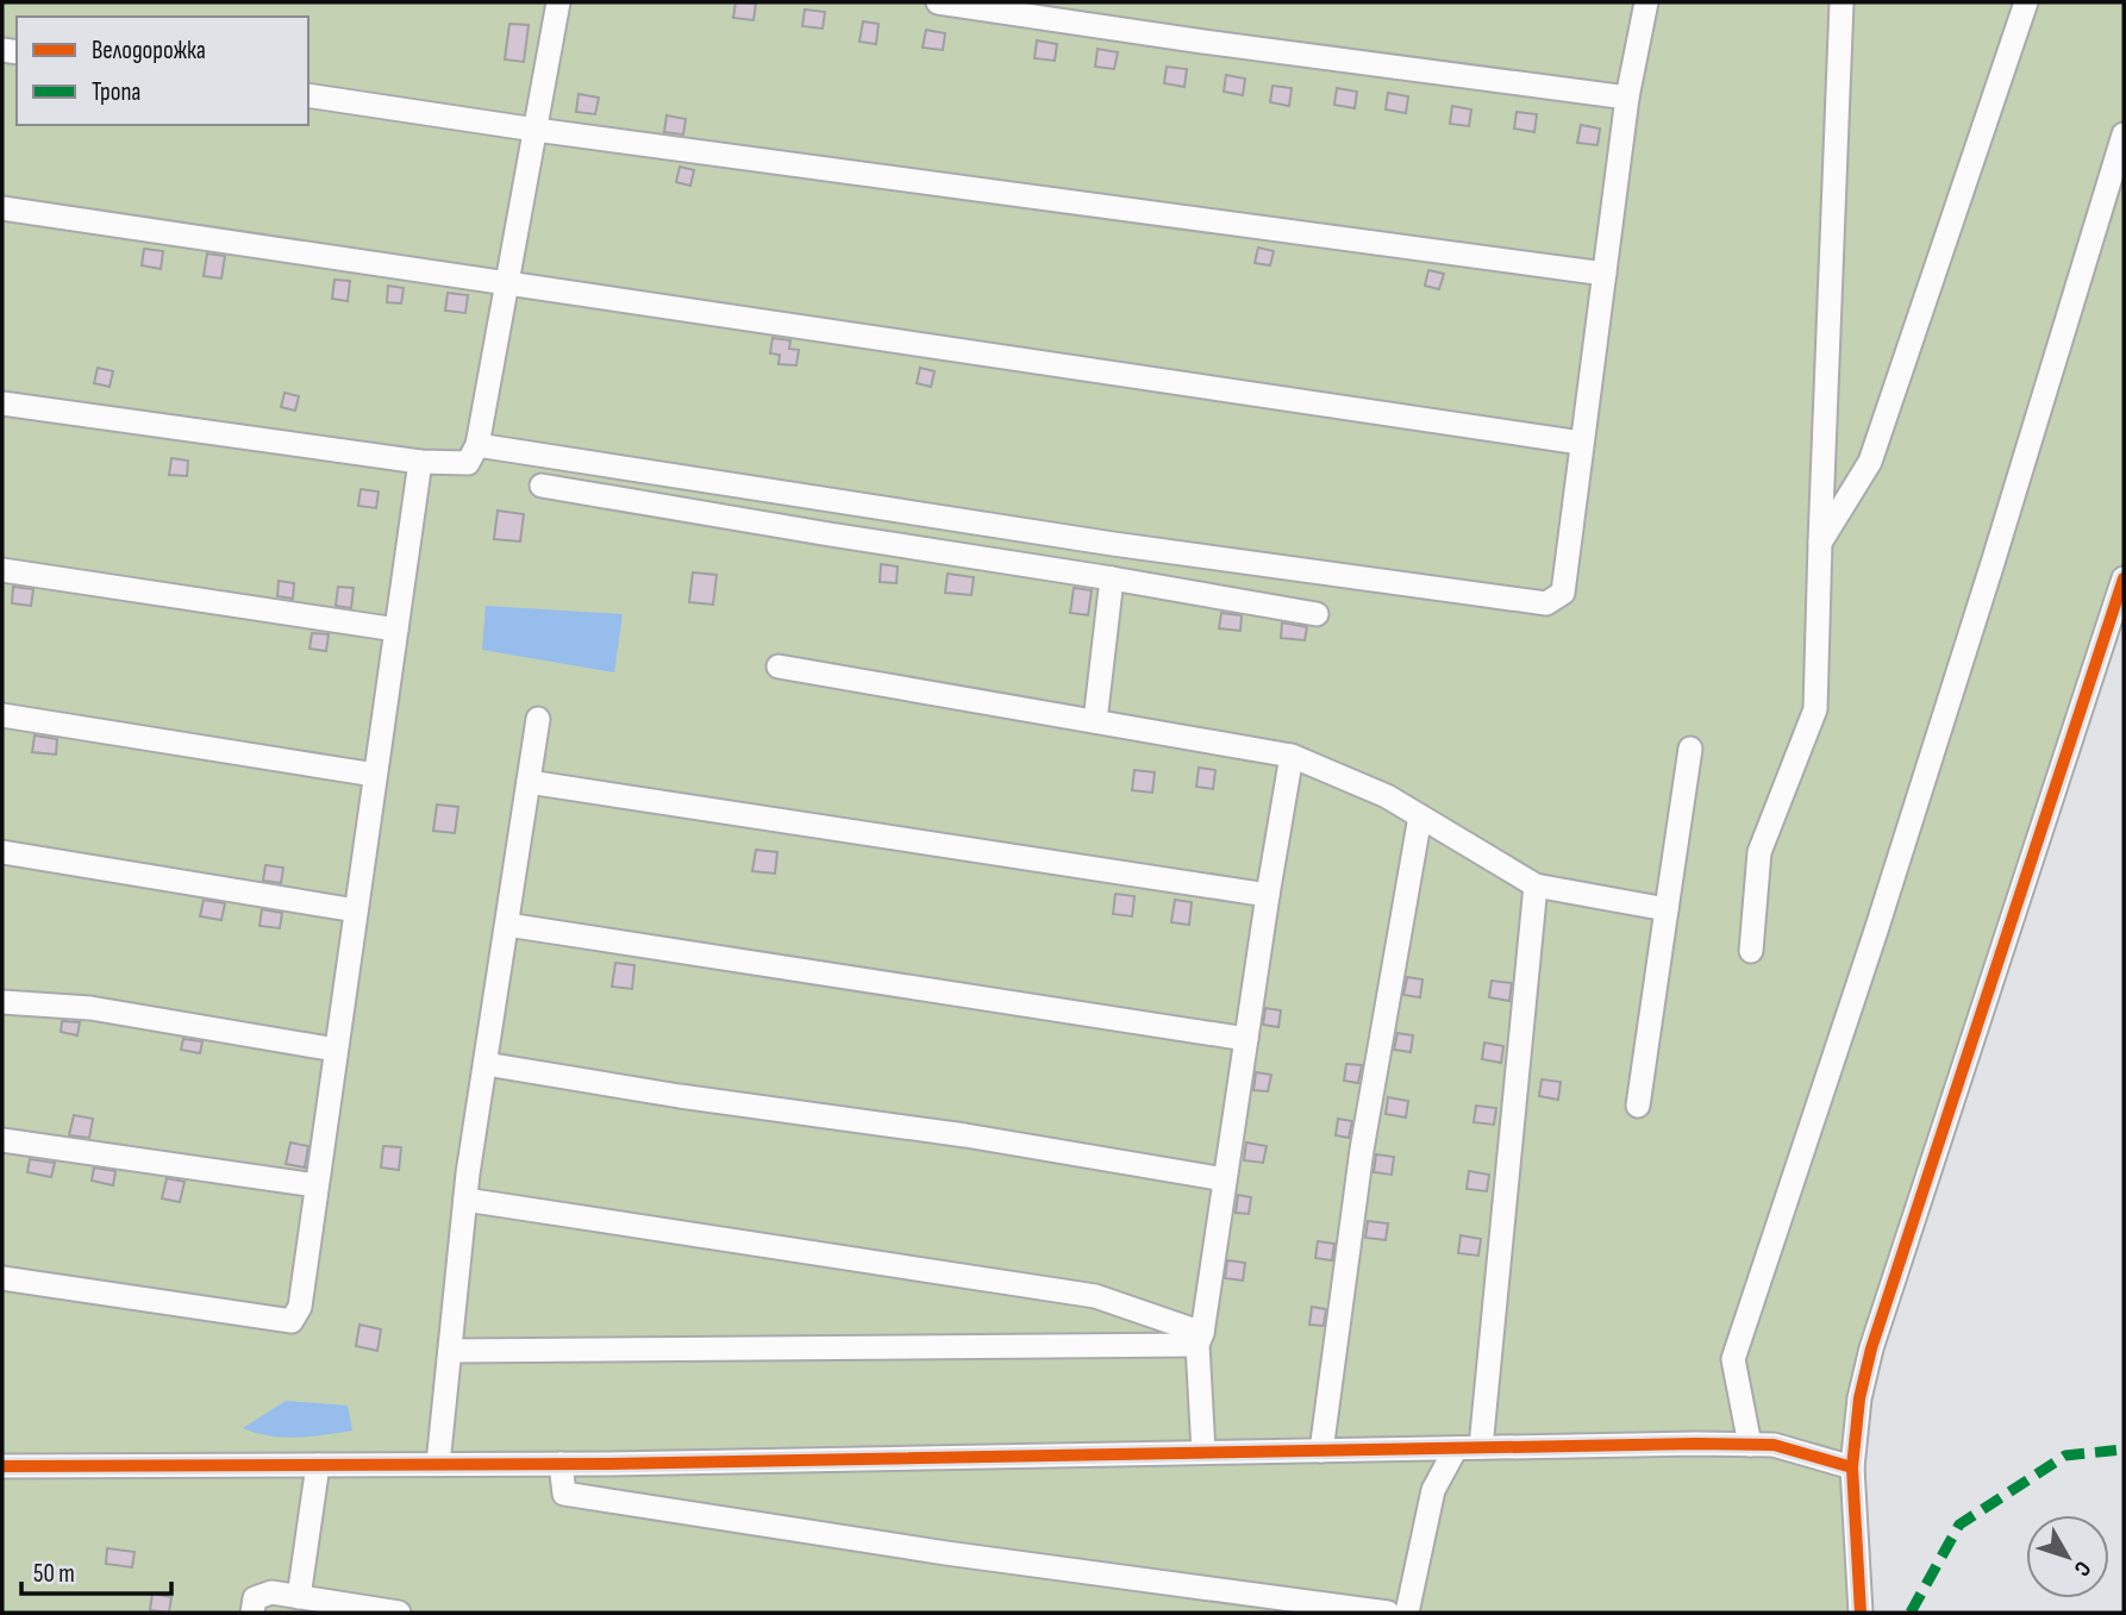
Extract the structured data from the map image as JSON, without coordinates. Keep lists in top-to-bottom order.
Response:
{
  "legend": ["Велодорожка", "Тропа"],
  "scale_bar": "50 m",
  "north": "bottom right"
}
